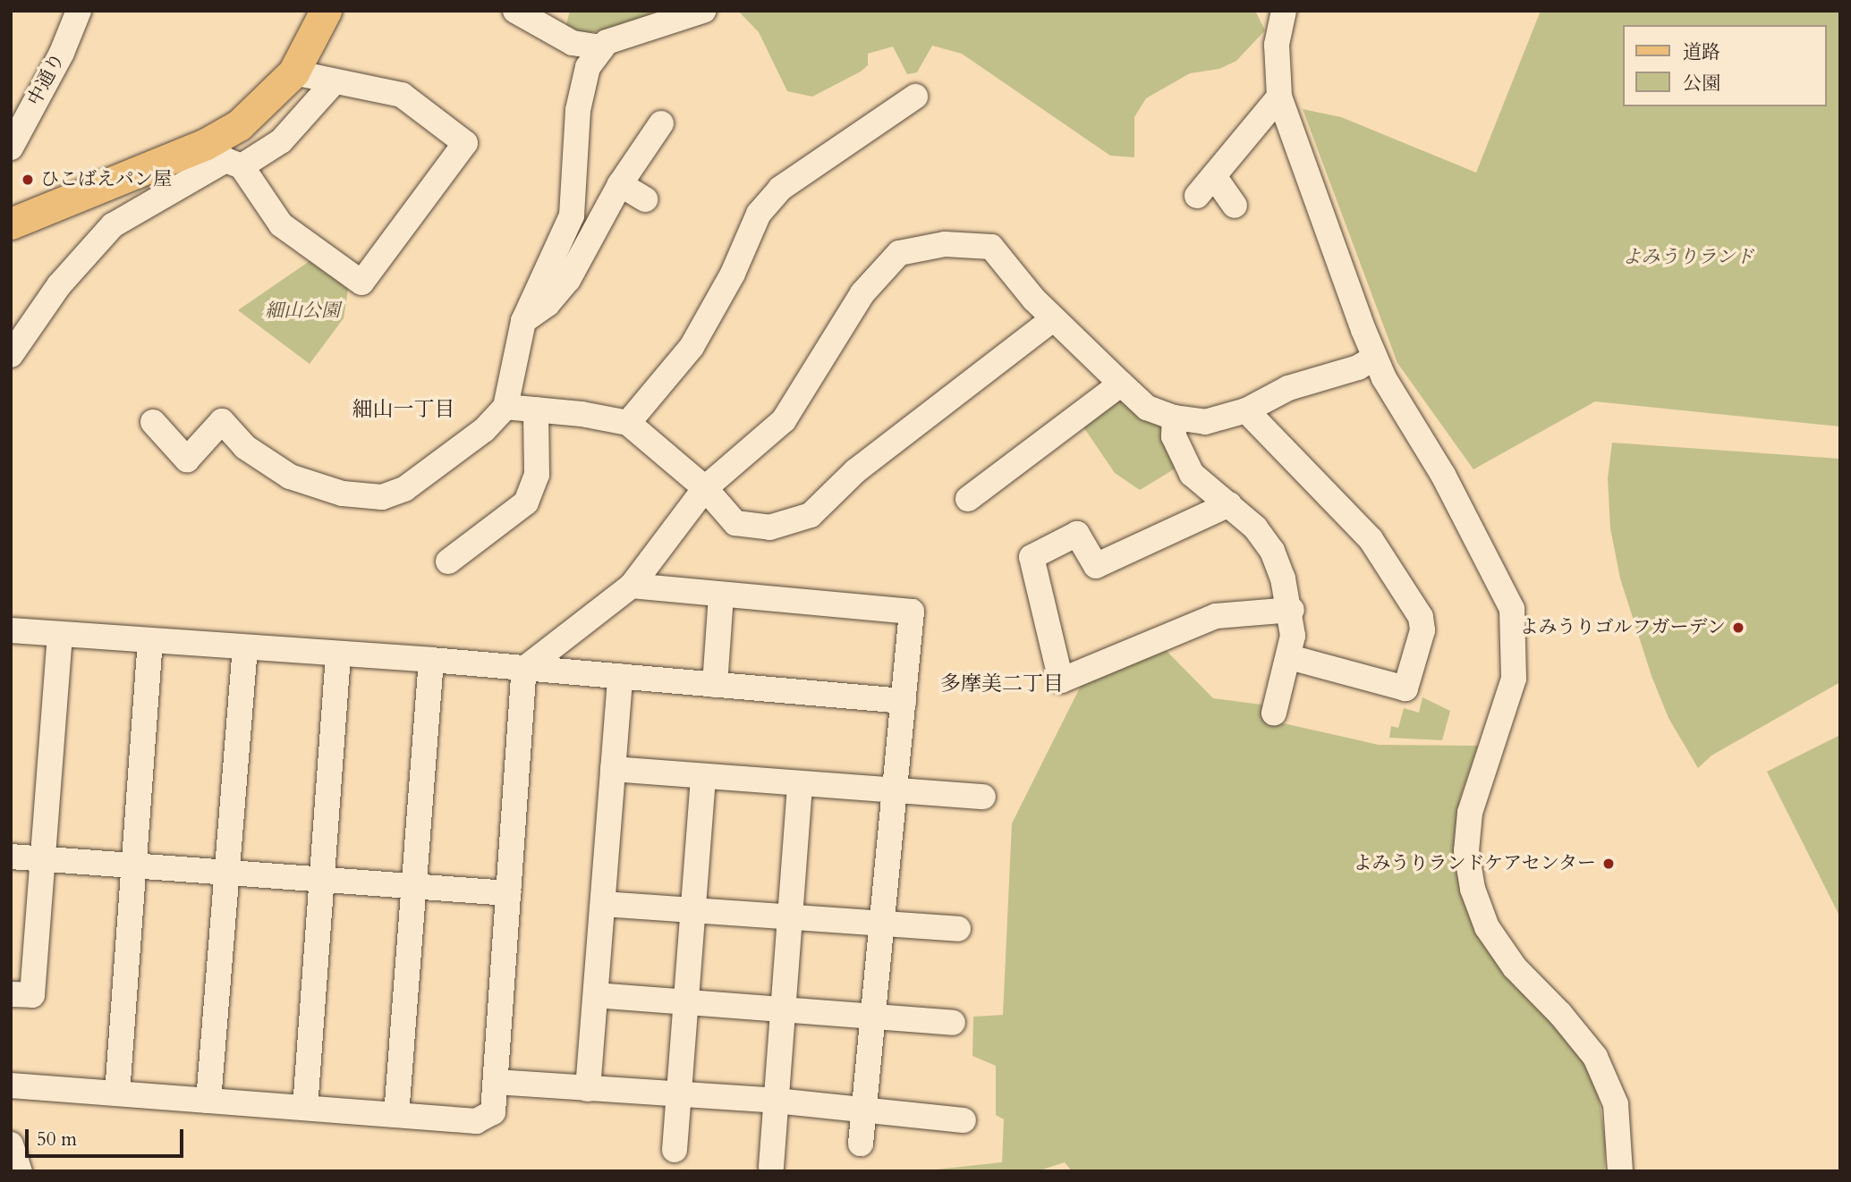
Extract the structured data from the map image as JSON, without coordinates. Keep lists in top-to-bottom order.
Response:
{
  "streets": {
    "street": ["中通り"]
  },
  "districts": ["細山一丁目", "多摩美二丁目"],
  "parks": ["よみうりランド", "細山公園"],
  "places": ["ひこばえパン屋", "よみうりゴルフガーデン", "よみうりランドケアセンター"],
  "legend": ["道路", "公園"],
  "scale_bar": "50 m"
}
